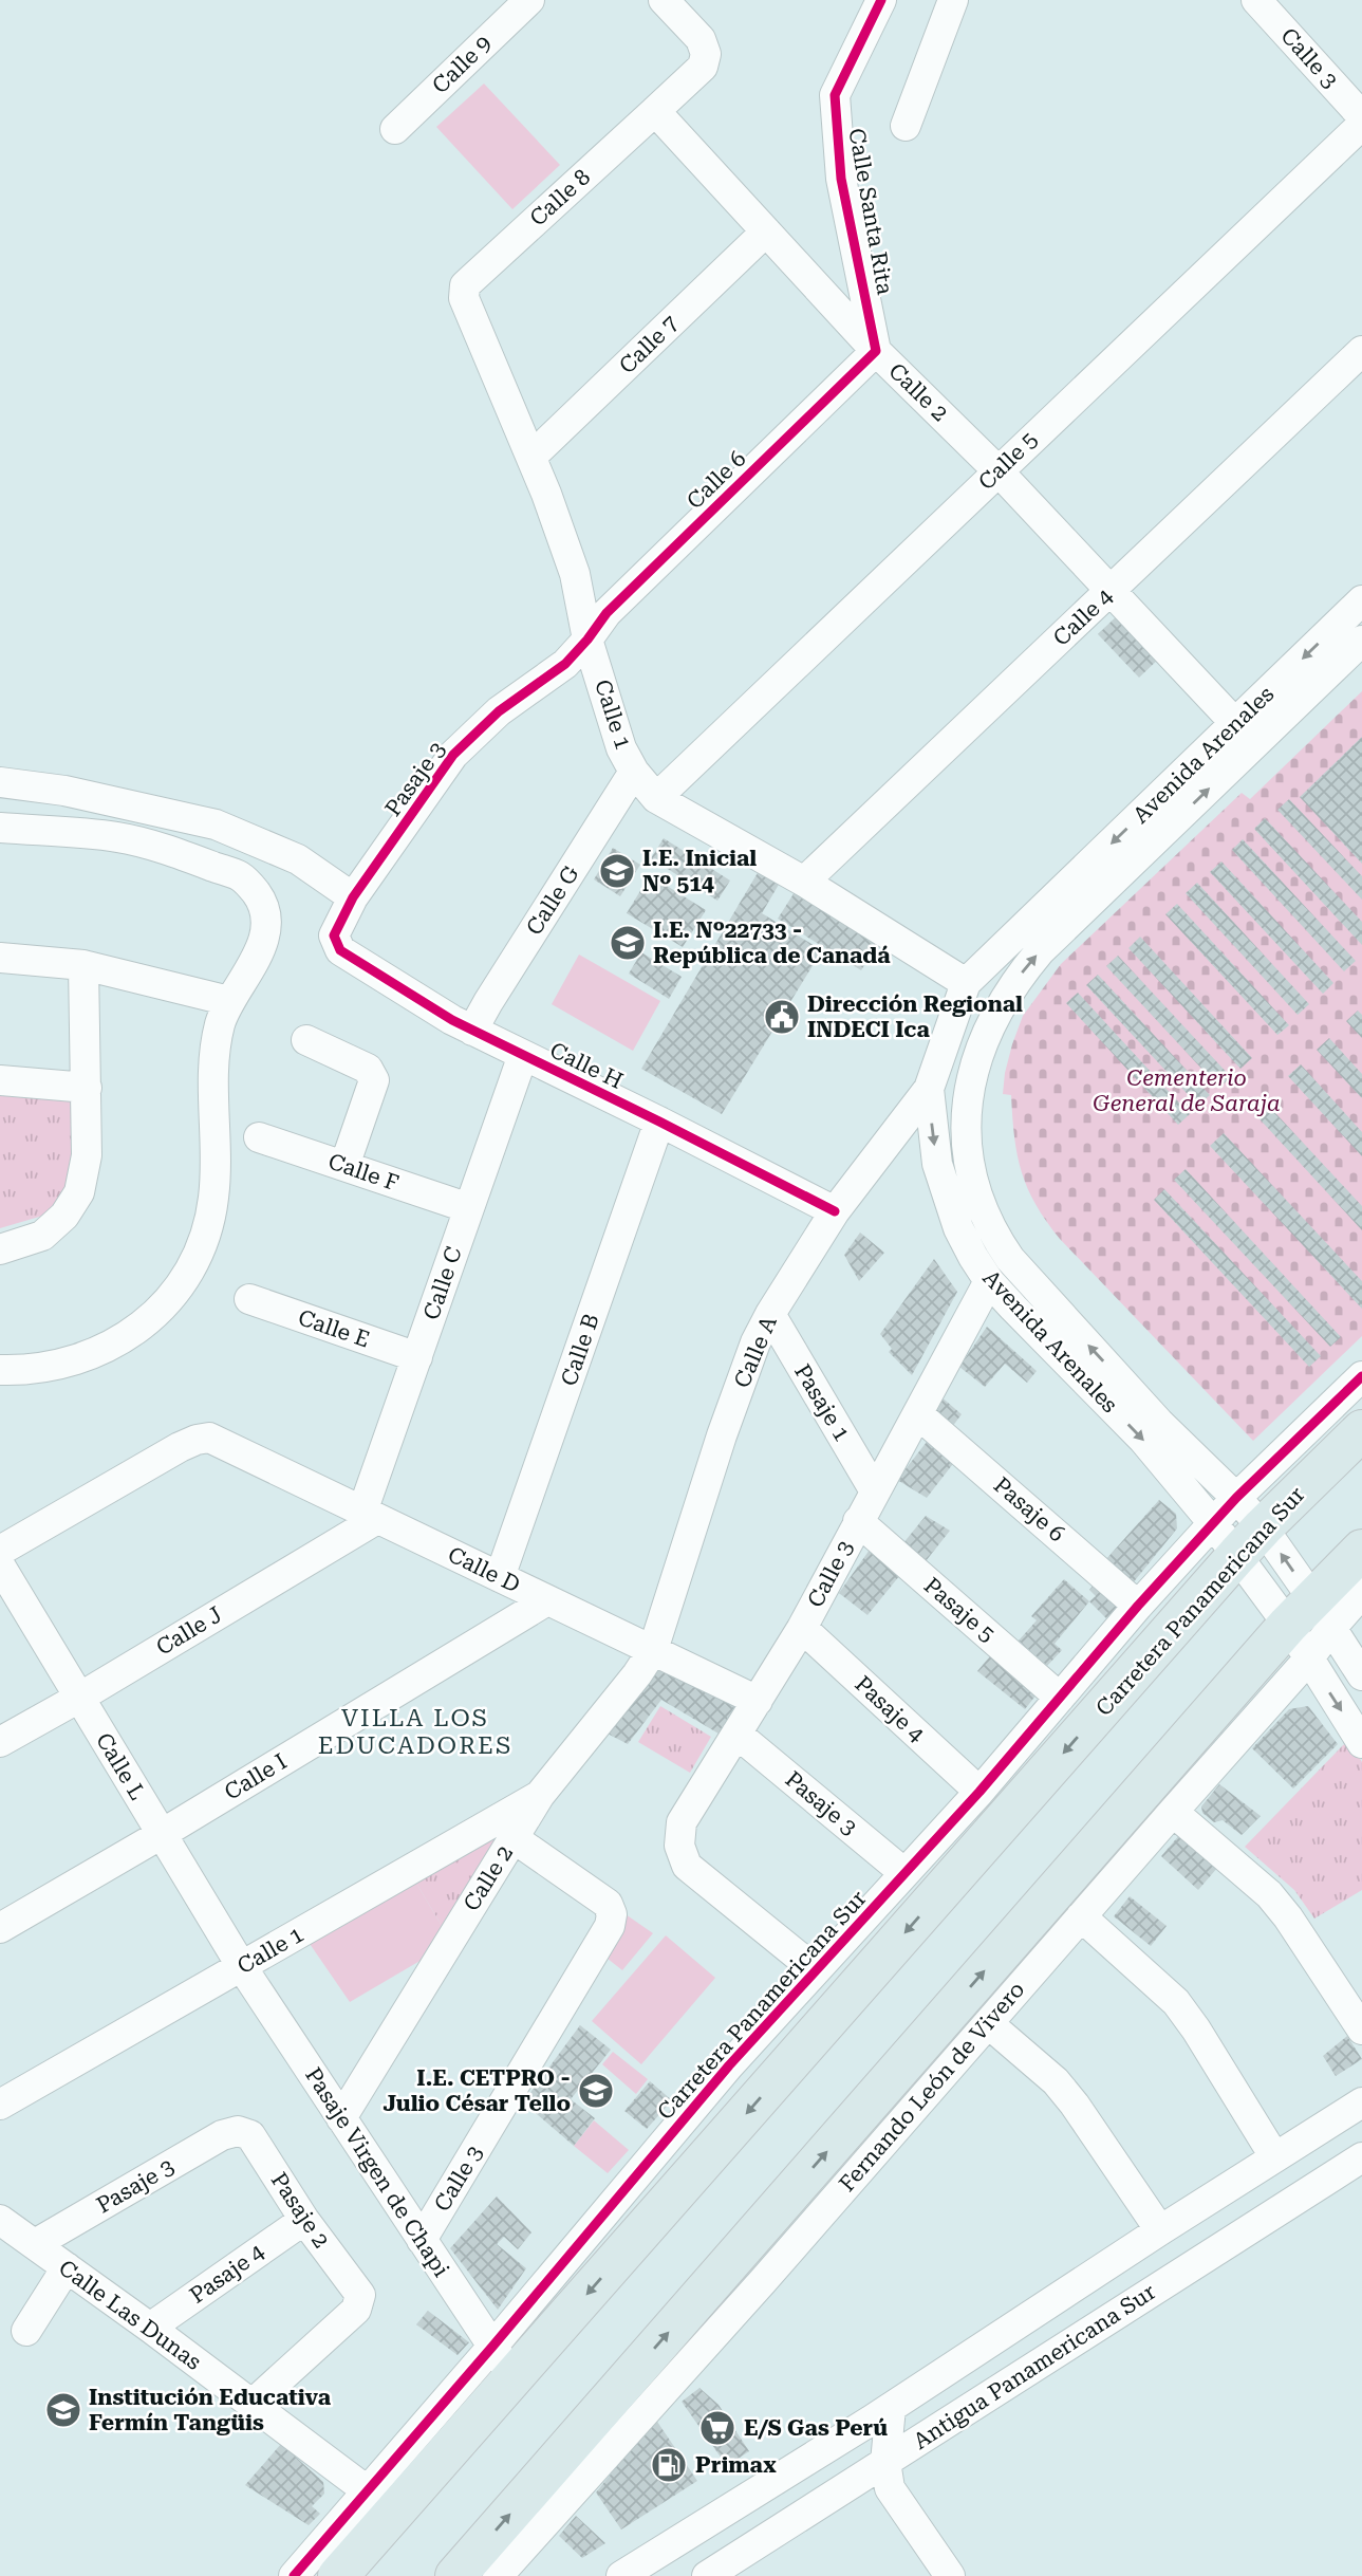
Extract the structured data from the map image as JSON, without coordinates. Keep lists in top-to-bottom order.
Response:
{
  "streets": {
    "highway": ["Carretera Panamericana Sur"],
    "street": [
      "Calle 3",
      "Calle 9",
      "Calle 8",
      "Calle Santa Rita",
      "Calle 7",
      "Calle 2",
      "Calle 5",
      "Calle 6",
      "Calle 4",
      "Calle 1",
      "Avenida Arenales",
      "Pasaje 3",
      "Calle G",
      "Calle H",
      "Calle F",
      "Calle C",
      "Calle E",
      "Calle B",
      "Calle A",
      "Pasaje 1",
      "Pasaje 6",
      "Calle D",
      "Pasaje 5",
      "Calle J",
      "Pasaje 4",
      "Calle L",
      "Calle I",
      "Fernando León de Vivero",
      "Pasaje Virgen de Chapi",
      "Pasaje 2",
      "Calle Las Dunas",
      "Antigua Panamericana Sur"
    ]
  },
  "crossings": [
    ["Calle 3", "Calle 2"],
    ["Calle 3", "Avenida Arenales"],
    ["Calle 3", "Pasaje 3"],
    ["Calle 3", "Pasaje 1"],
    ["Calle 3", "Pasaje 6"],
    ["Calle 3", "Calle D"],
    ["Calle 3", "Carretera Panamericana Sur"],
    ["Calle 3", "Pasaje 5"],
    ["Calle 3", "Pasaje 4"],
    ["Calle 3", "Pasaje Virgen de Chapi"],
    ["Calle 8", "Calle 2"],
    ["Calle 8", "Calle 1"],
    ["Calle Santa Rita", "Calle 2"],
    ["Calle Santa Rita", "Calle 6"],
    ["Calle 7", "Calle 2"],
    ["Calle 7", "Calle 1"],
    ["Calle 2", "Calle 5"],
    ["Calle 2", "Calle 6"],
    ["Calle 2", "Calle 4"],
    ["Calle 2", "Calle 1"],
    ["Calle 2", "Avenida Arenales"],
    ["Calle 2", "Calle A"],
    ["Calle 2", "Calle D"],
    ["Calle 2", "Pasaje Virgen de Chapi"],
    ["Calle 5", "Calle 1"],
    ["Calle 6", "Calle 1"],
    ["Calle 6", "Pasaje 3"],
    ["Calle 4", "Calle 1"],
    ["Calle 1", "Avenida Arenales"],
    ["Calle 1", "Pasaje 3"],
    ["Calle 1", "Calle G"],
    ["Calle 1", "Calle L"],
    ["Calle 1", "Pasaje Virgen de Chapi"],
    ["Avenida Arenales", "Calle A"],
    ["Avenida Arenales", "Carretera Panamericana Sur"],
    ["Avenida Arenales", "Fernando León de Vivero"],
    ["Pasaje 3", "Calle H"],
    ["Pasaje 3", "Carretera Panamericana Sur"],
    ["Pasaje 3", "Pasaje 2"],
    ["Pasaje 3", "Calle Las Dunas"],
    ["Calle G", "Calle H"],
    ["Calle H", "Calle C"],
    ["Calle H", "Calle B"],
    ["Calle H", "Calle A"],
    ["Calle F", "Calle C"],
    ["Calle C", "Calle E"],
    ["Calle C", "Calle D"],
    ["Calle C", "Calle J"],
    ["Calle B", "Calle D"],
    ["Calle A", "Pasaje 1"],
    ["Calle A", "Calle D"],
    ["Pasaje 6", "Carretera Panamericana Sur"],
    ["Calle D", "Calle J"],
    ["Calle D", "Calle I"],
    ["Carretera Panamericana Sur", "Pasaje 5"],
    ["Carretera Panamericana Sur", "Pasaje 4"],
    ["Carretera Panamericana Sur", "Pasaje Virgen de Chapi"],
    ["Carretera Panamericana Sur", "Calle Las Dunas"],
    ["Calle J", "Calle L"],
    ["Pasaje 4", "Pasaje 2"],
    ["Pasaje 4", "Calle Las Dunas"],
    ["Calle L", "Calle I"],
    ["Calle L", "Pasaje Virgen de Chapi"],
    ["Pasaje 2", "Calle Las Dunas"]
  ],
  "districts": ["VILLA LOS EDUCADORES"],
  "parks": ["Cementerio General de Saraja"],
  "places": {
    "school or university": [
      "I.E. Inicial Nº 514",
      "I.E. Nº22733 - República de Canadá",
      "I.E. CETPRO - Julio César Tello",
      "Institución Educativa Fermín Tangüis"
    ],
    "public building": ["Dirección Regional INDECI Ica"],
    "supermarket": ["E/S Gas Perú"],
    "fuel station": ["Primax"]
  }
}
